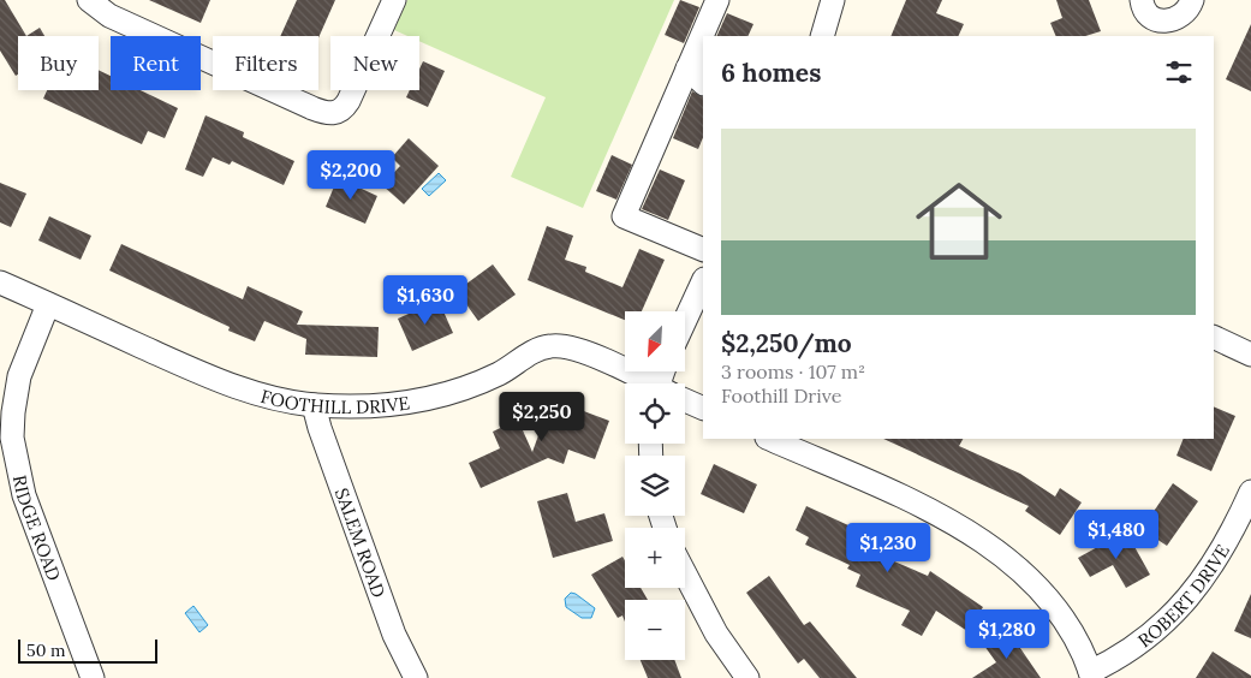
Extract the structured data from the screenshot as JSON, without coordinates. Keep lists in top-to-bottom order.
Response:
{
  "streets": {
    "street": [
      "FOOTHILL DRIVE",
      "RIDGE ROAD",
      "SALEM ROAD",
      "ROBERT DRIVE"
    ]
  },
  "crossings": [
    ["FOOTHILL DRIVE", "RIDGE ROAD"],
    ["FOOTHILL DRIVE", "SALEM ROAD"]
  ],
  "scale_bar": "50 m",
  "north": "bottom left",
  "page": {
    "chip": [
      "Buy",
      "Rent",
      "Filters",
      "New"
    ],
    "heading": "6 homes",
    "list": [
      {
        "name": "$2,250/mo",
        "note": "3 rooms · 107 m² · Foothill Drive"
      }
    ],
    "price": [
      "$2,200",
      "$1,630",
      "$2,250",
      "$1,480",
      "$1,230",
      "$1,280"
    ],
    "map_buttons": ["+", "−"],
    "scale": "50 m"
  }
}
